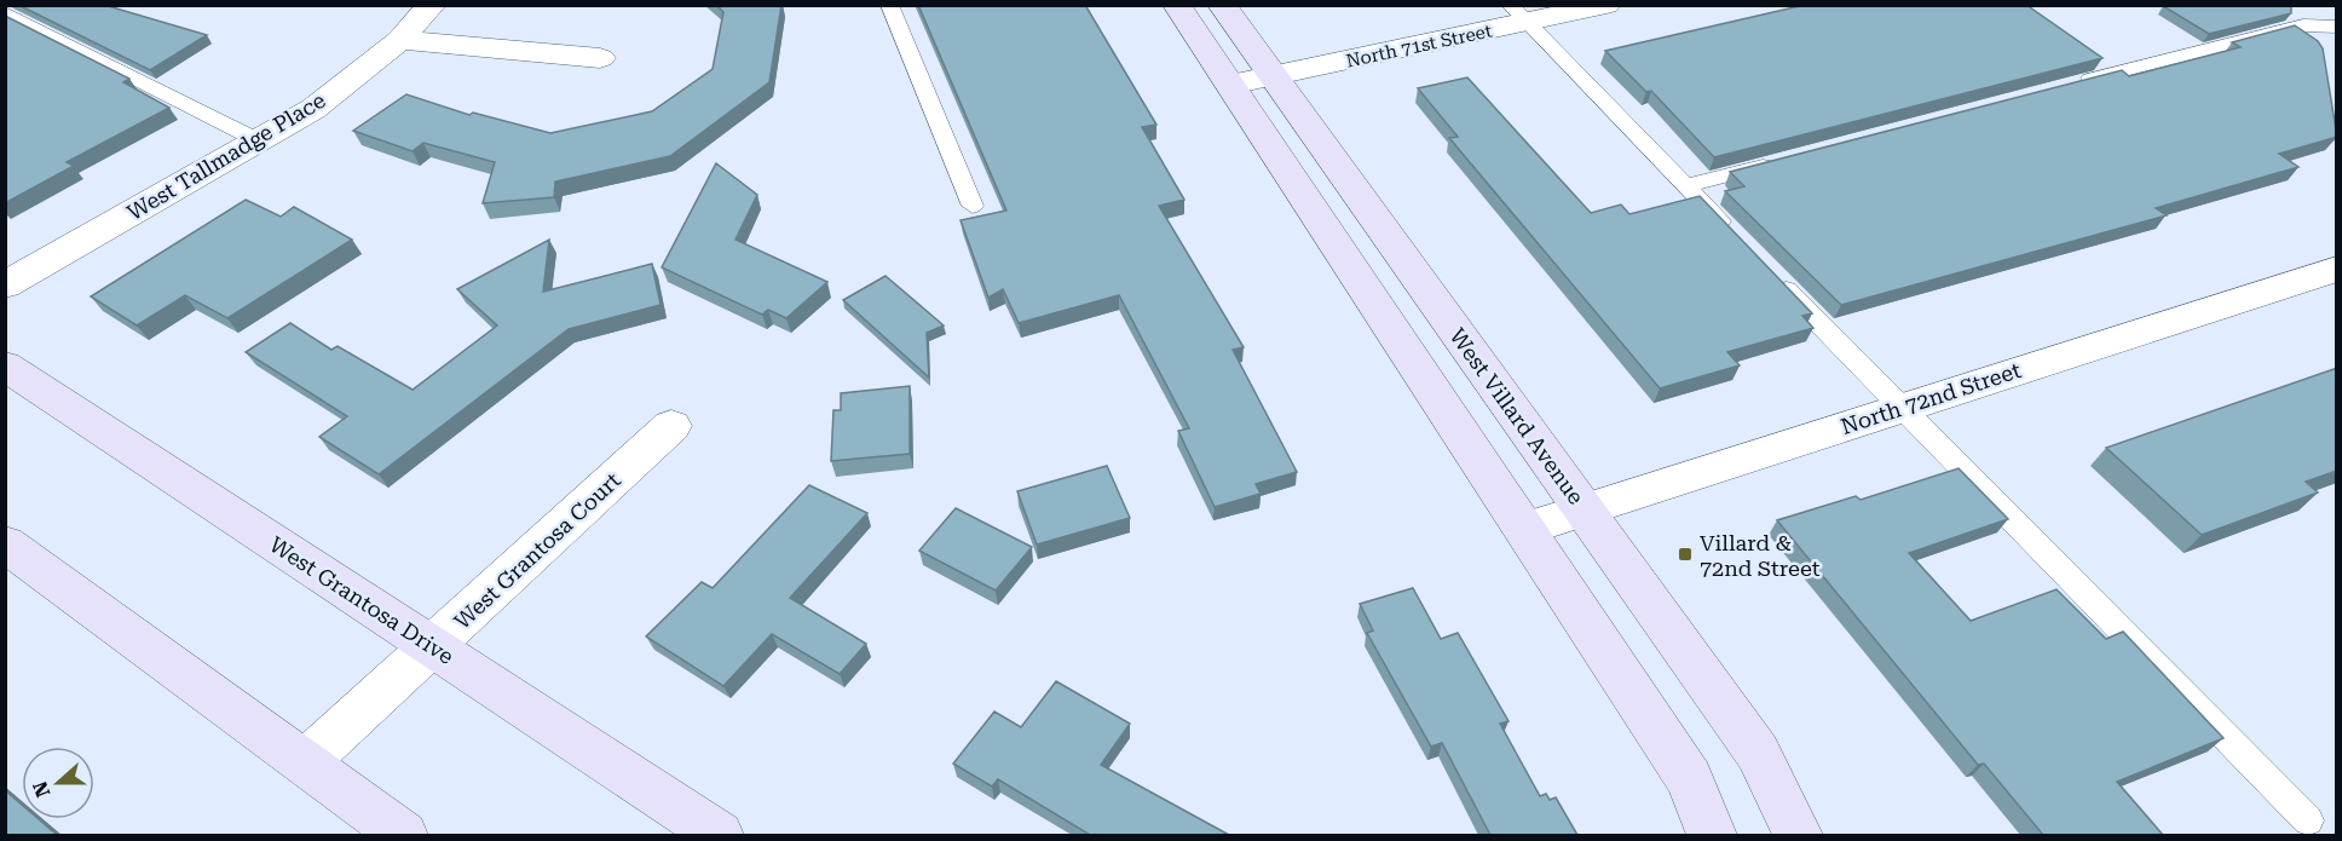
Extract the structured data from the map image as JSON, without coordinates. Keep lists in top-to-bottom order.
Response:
{
  "streets": {
    "street": [
      "North 71st Street",
      "West Tallmadge Place",
      "North 72nd Street",
      "West Villard Avenue",
      "West Grantosa Court",
      "West Grantosa Drive"
    ]
  },
  "crossings": [
    ["North 71st Street", "West Villard Avenue"],
    ["North 72nd Street", "West Villard Avenue"],
    ["West Grantosa Court", "West Grantosa Drive"]
  ],
  "places": {
    "transit": ["Villard & 72nd Street"]
  },
  "north": "left"
}
